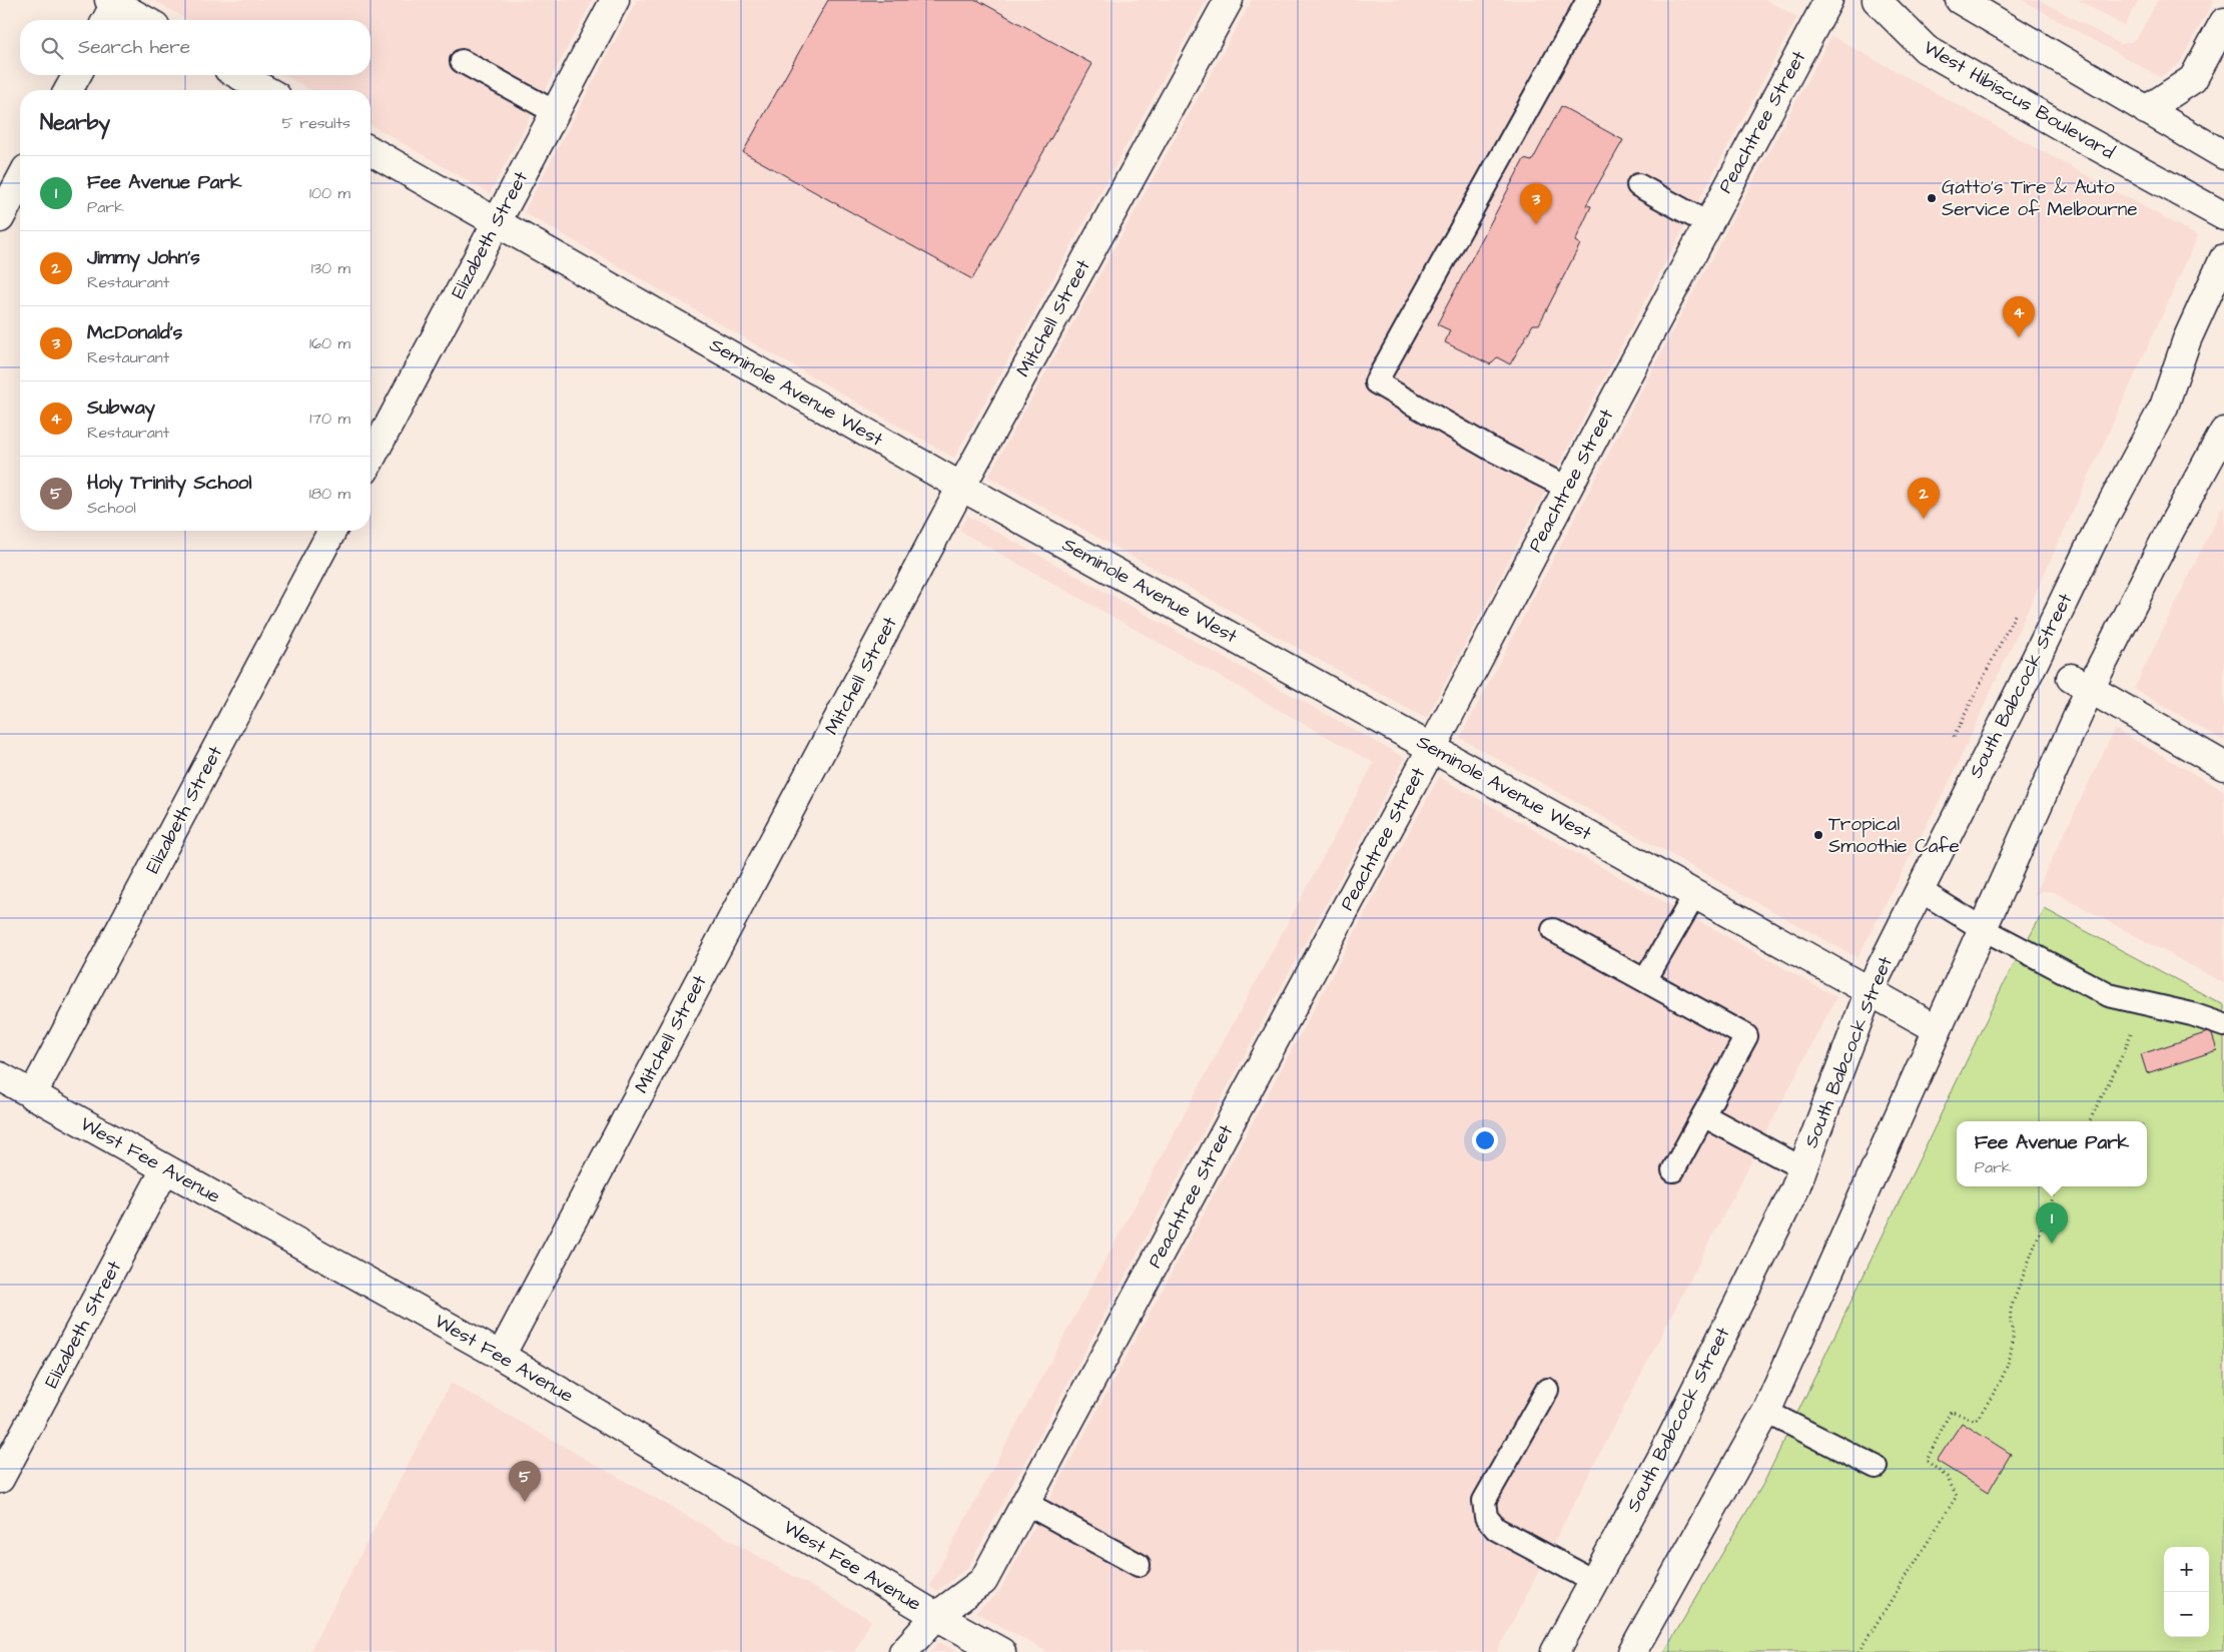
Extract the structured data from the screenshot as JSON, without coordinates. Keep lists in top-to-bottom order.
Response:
{
  "streets": {
    "street": [
      "West Hibiscus Boulevard",
      "Peachtree Street",
      "Elizabeth Street",
      "Mitchell Street",
      "Seminole Avenue West",
      "South Babcock Street",
      "West Fee Avenue"
    ]
  },
  "crossings": [
    ["Peachtree Street", "Seminole Avenue West"],
    ["Peachtree Street", "West Fee Avenue"],
    ["Elizabeth Street", "Seminole Avenue West"],
    ["Elizabeth Street", "West Fee Avenue"],
    ["Mitchell Street", "Seminole Avenue West"],
    ["Mitchell Street", "West Fee Avenue"],
    ["Seminole Avenue West", "South Babcock Street"]
  ],
  "places": ["Gatto's Tire & Auto Service of Melbourne", "Tropical Smoothie Cafe"],
  "page": {
    "search": "Search here",
    "heading": ["Nearby", "5 results"],
    "list": [
      {
        "mark": "1",
        "name": "Fee Avenue Park",
        "note": "Park",
        "value": "100 m"
      },
      {
        "mark": "2",
        "name": "Jimmy John's",
        "note": "Restaurant",
        "value": "130 m"
      },
      {
        "mark": "3",
        "name": "McDonald's",
        "note": "Restaurant",
        "value": "160 m"
      },
      {
        "mark": "4",
        "name": "Subway",
        "note": "Restaurant",
        "value": "170 m"
      },
      {
        "mark": "5",
        "name": "Holy Trinity School",
        "note": "School",
        "value": "180 m"
      }
    ],
    "pins": [
      "3",
      "4",
      "2",
      "1",
      "5"
    ],
    "popup": ["Fee Avenue Park", "Park"],
    "map_buttons": ["+", "−"]
  }
}
